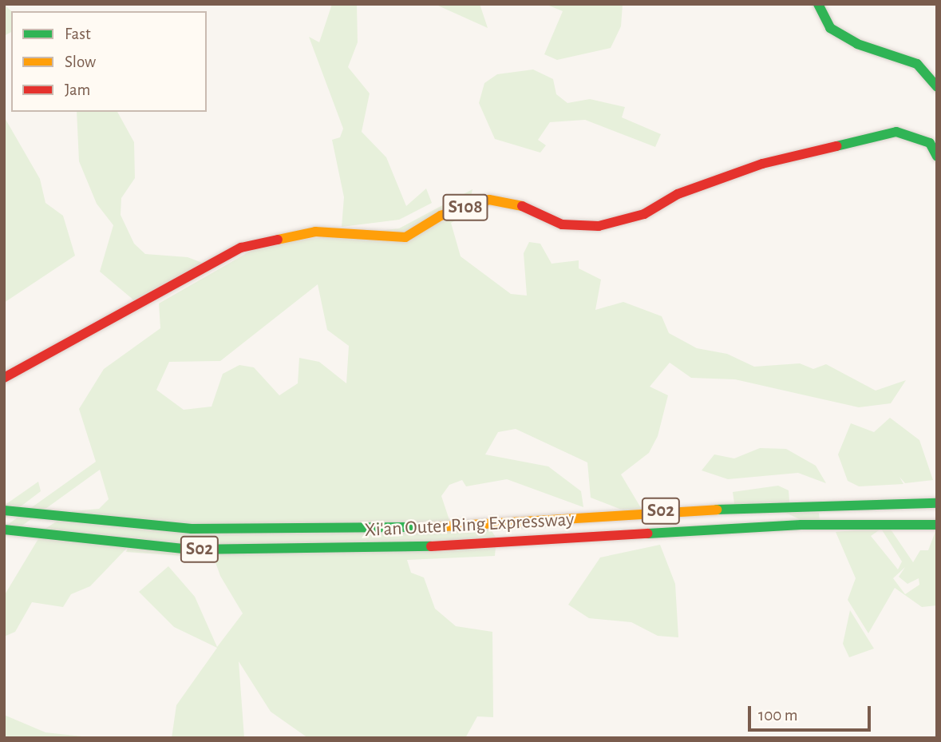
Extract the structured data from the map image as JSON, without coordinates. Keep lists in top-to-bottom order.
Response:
{
  "streets": {
    "main road": ["S108", "S02", "Xi'an Outer Ring Expressway"]
  },
  "legend": ["Fast", "Slow", "Jam"],
  "scale_bar": "100 m"
}
